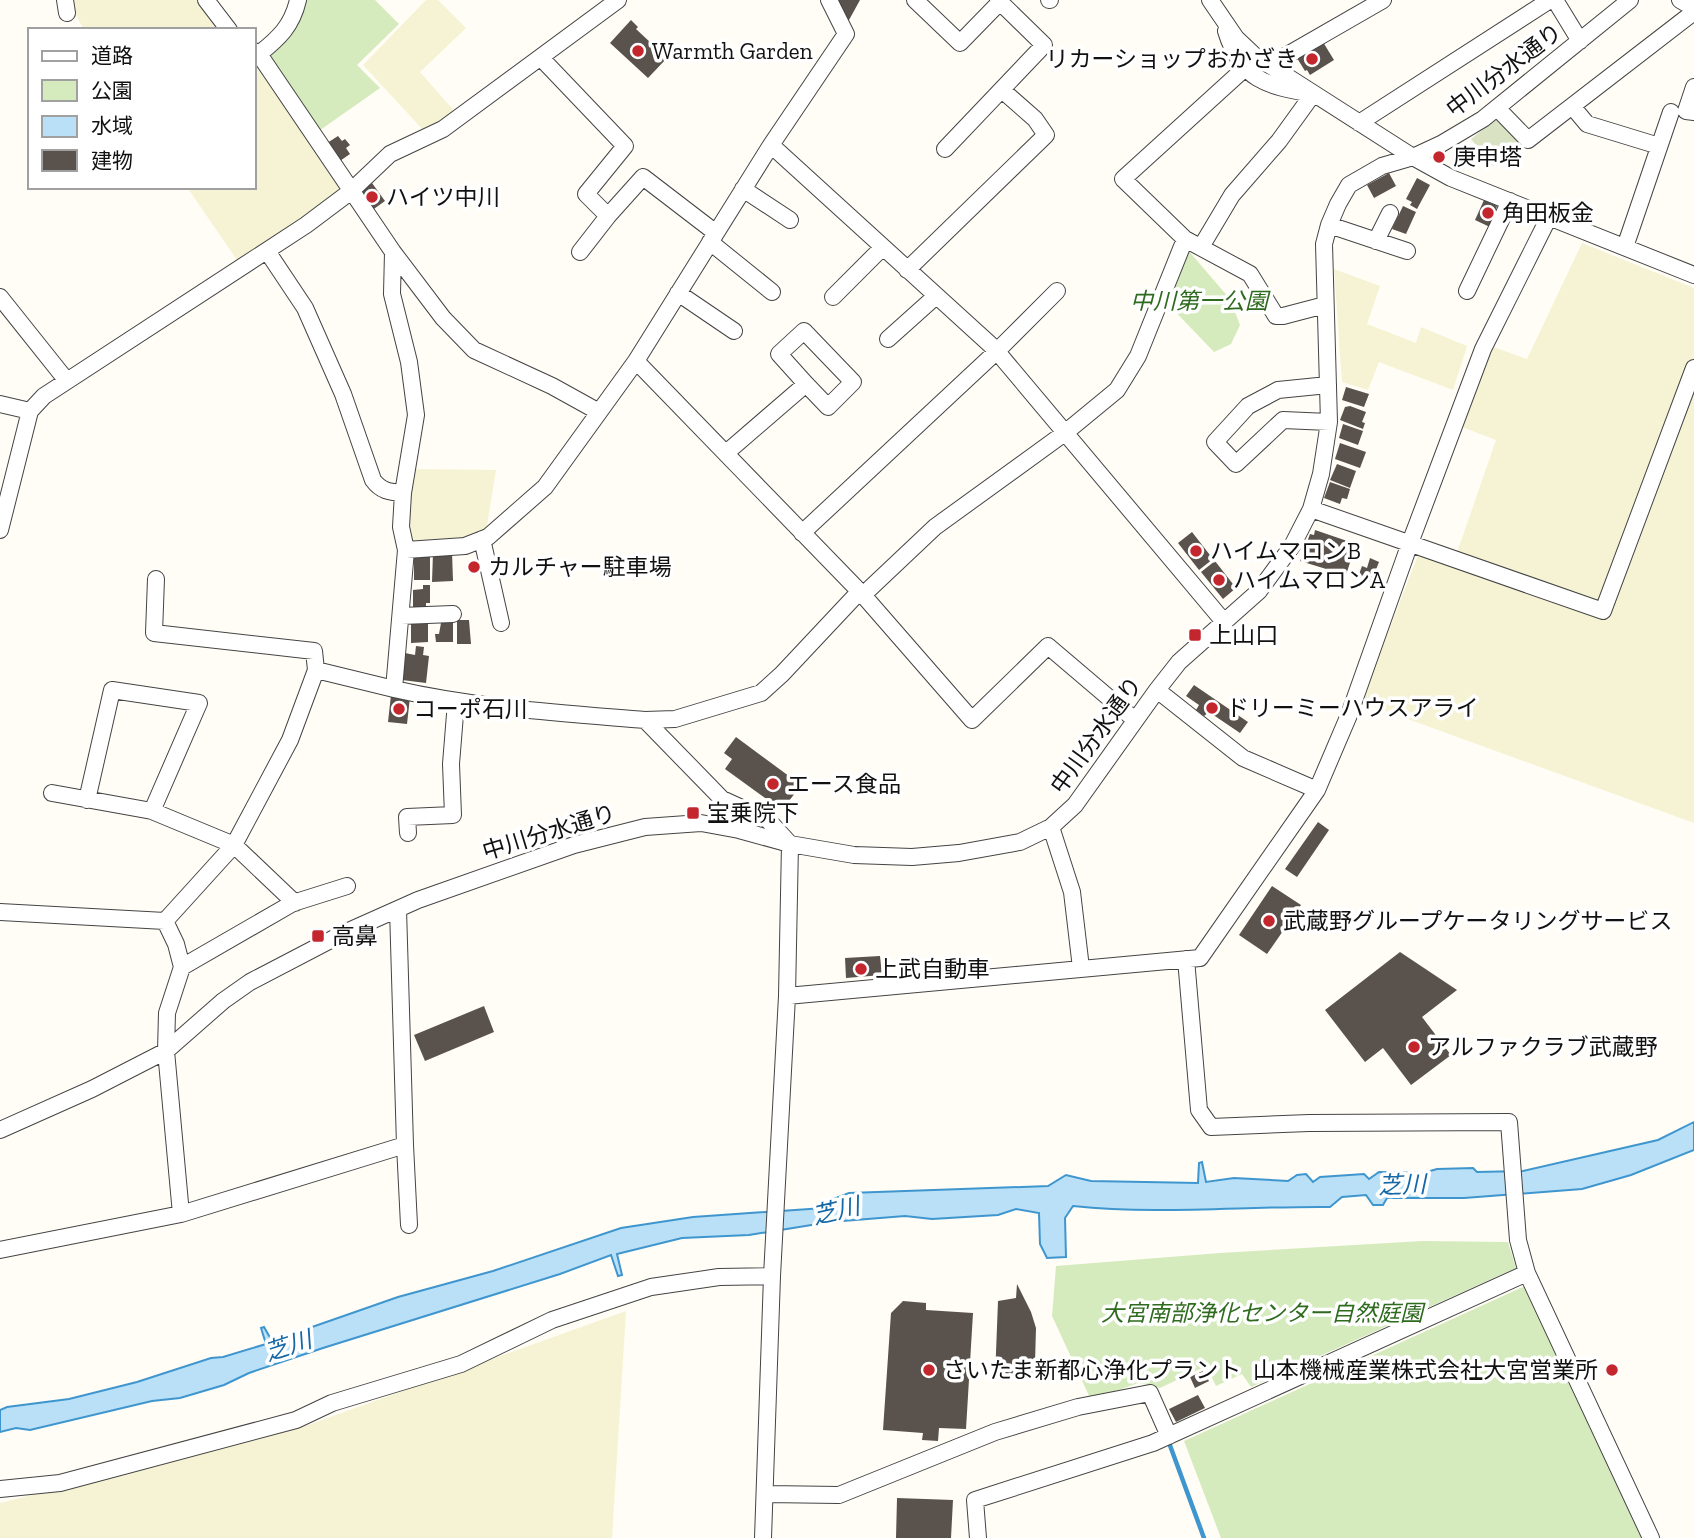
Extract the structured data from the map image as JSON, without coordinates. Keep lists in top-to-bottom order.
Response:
{
  "streets": {
    "street": ["中川分水通り"]
  },
  "water": ["芝川"],
  "parks": ["中川第一公園", "大宮南部浄化センター自然庭園"],
  "places": {
    "other": [
      "Warmth Garden",
      "リカーショップおかざき",
      "庚申塔",
      "ハイツ中川",
      "角田板金",
      "ハイムマロンB",
      "カルチャー駐車場",
      "ハイムマロンA",
      "ドリーミーハウスアライ",
      "コーポ石川",
      "エース食品",
      "武蔵野グループケータリングサービス",
      "上武自動車",
      "アルファクラブ武蔵野",
      "さいたま新都心浄化プラント",
      "山本機械産業株式会社大宮営業所"
    ],
    "transit": ["上山口", "宝乗院下", "高鼻"]
  },
  "legend": [
    "道路",
    "公園",
    "水域",
    "建物"
  ]
}
